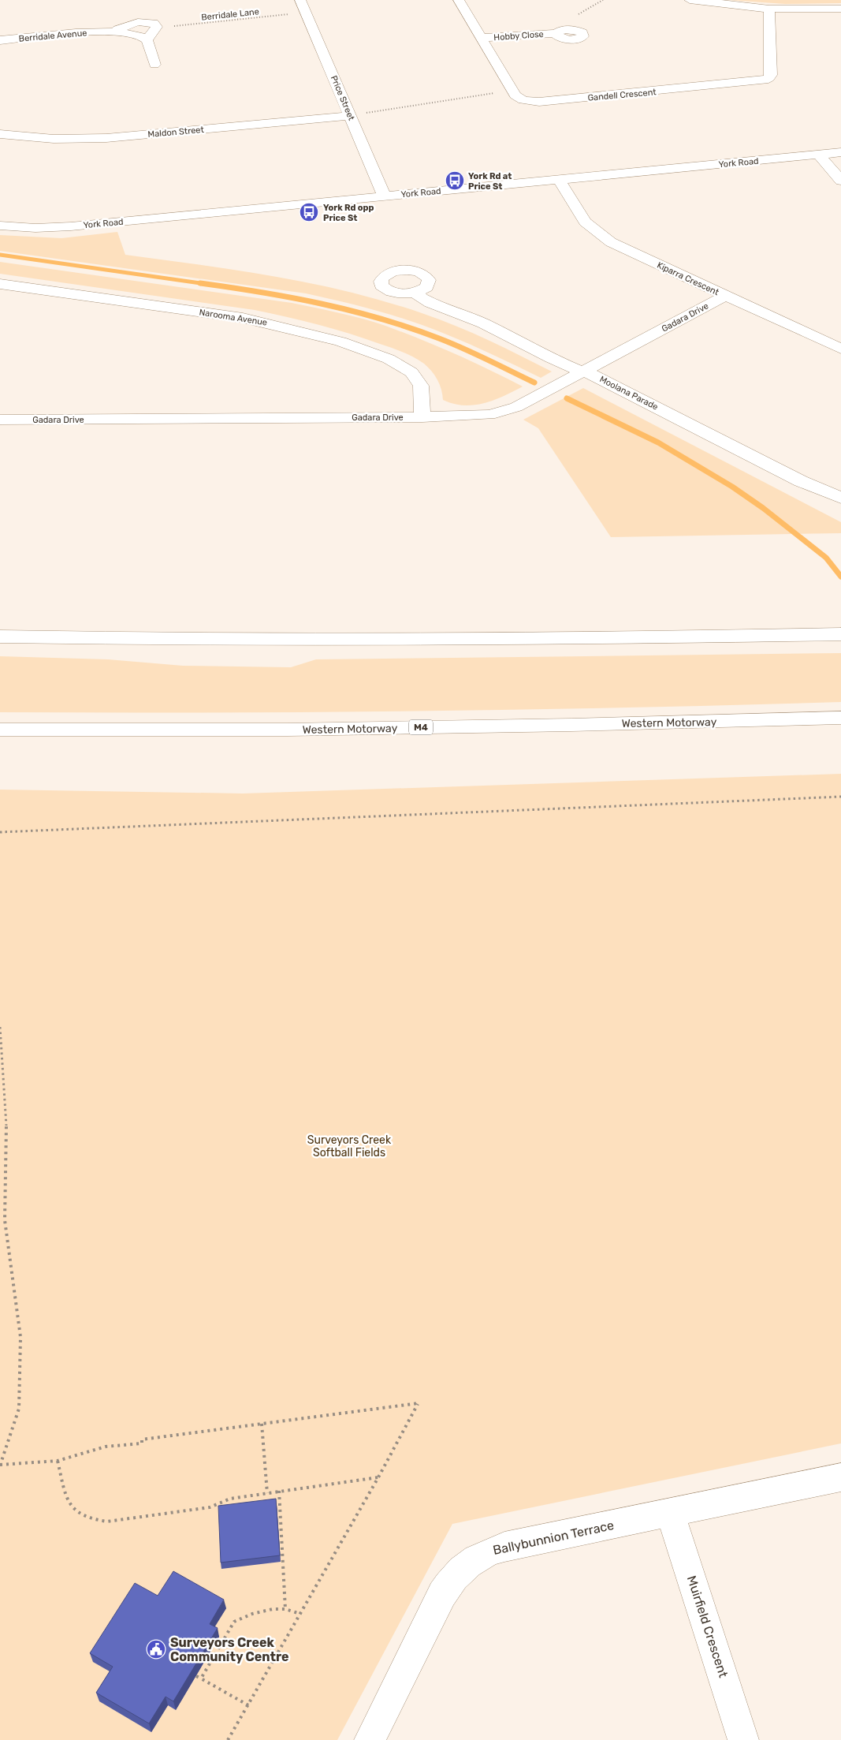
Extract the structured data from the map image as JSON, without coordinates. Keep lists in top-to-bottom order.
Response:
{
  "streets": {
    "main road": [
      "Berridale Avenue",
      "Hobby Close",
      "Gandell Crescent",
      "Price Street",
      "Maldon Street",
      "York Road",
      "Kiparra Crescent",
      "Narooma Avenue",
      "Gadara Drive",
      "Moolana Parade",
      "Western Motorway",
      "M4",
      "Ballybunnion Terrace",
      "Muirfield Crescent"
    ],
    "path": ["Berridale Lane"]
  },
  "crossings": [
    ["Berridale Lane", "Berridale Avenue"],
    ["Berridale Lane", "Price Street"],
    ["Hobby Close", "Gandell Crescent"],
    ["Price Street", "Maldon Street"],
    ["Price Street", "York Road"],
    ["York Road", "Kiparra Crescent"],
    ["Kiparra Crescent", "Gadara Drive"],
    ["Narooma Avenue", "Gadara Drive"],
    ["Gadara Drive", "Moolana Parade"],
    ["Ballybunnion Terrace", "Muirfield Crescent"]
  ],
  "parks": ["Surveyors Creek Softball Fields"],
  "places": {
    "bus stop": ["York Rd at Price St", "York Rd opp Price St"],
    "public building": ["Surveyors Creek Community Centre"]
  }
}
